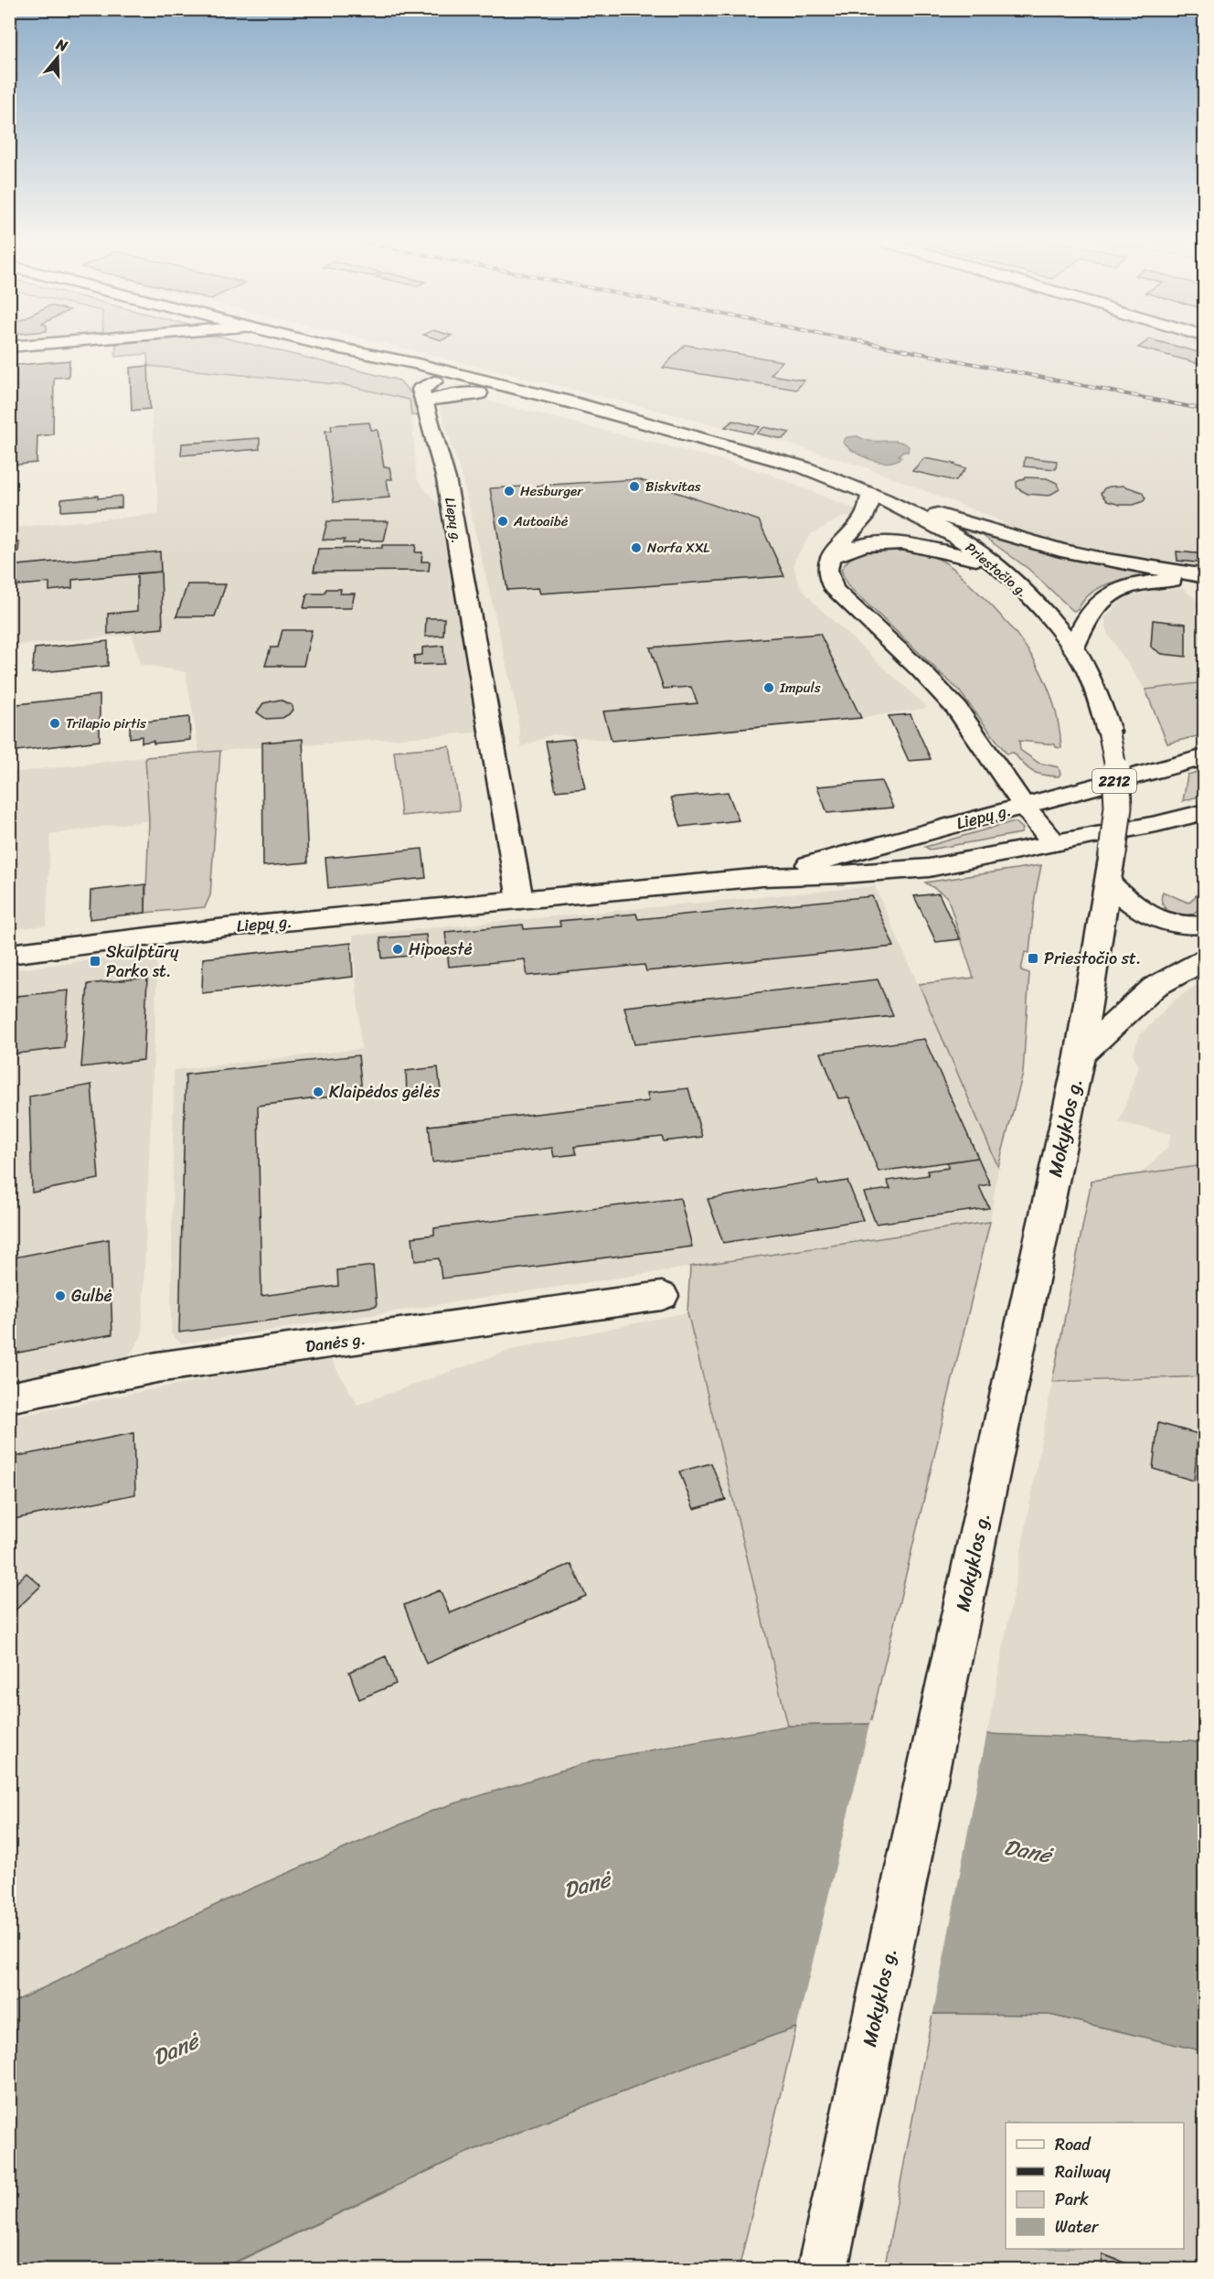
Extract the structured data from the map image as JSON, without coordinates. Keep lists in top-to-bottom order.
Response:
{
  "streets": {
    "main road": [
      "Liepų g.",
      "Priestočio g.",
      "2212",
      "Mokyklos g.",
      "Danės g."
    ]
  },
  "crossings": [
    ["Liepų g.", "Priestočio g."],
    ["Priestočio g.", "Mokyklos g."]
  ],
  "water": ["Danė"],
  "places": {
    "other": [
      "Biskvitas",
      "Hesburger",
      "Autoaibė",
      "Norfa XXL",
      "Impuls",
      "Trilapio pirtis",
      "Hipoestė",
      "Klaipėdos gėlės",
      "Gulbė"
    ],
    "transit": ["Priestočio st.", "Skulptūrų Parko st."]
  },
  "legend": [
    "Road",
    "Railway",
    "Park",
    "Water"
  ],
  "north": "top"
}
